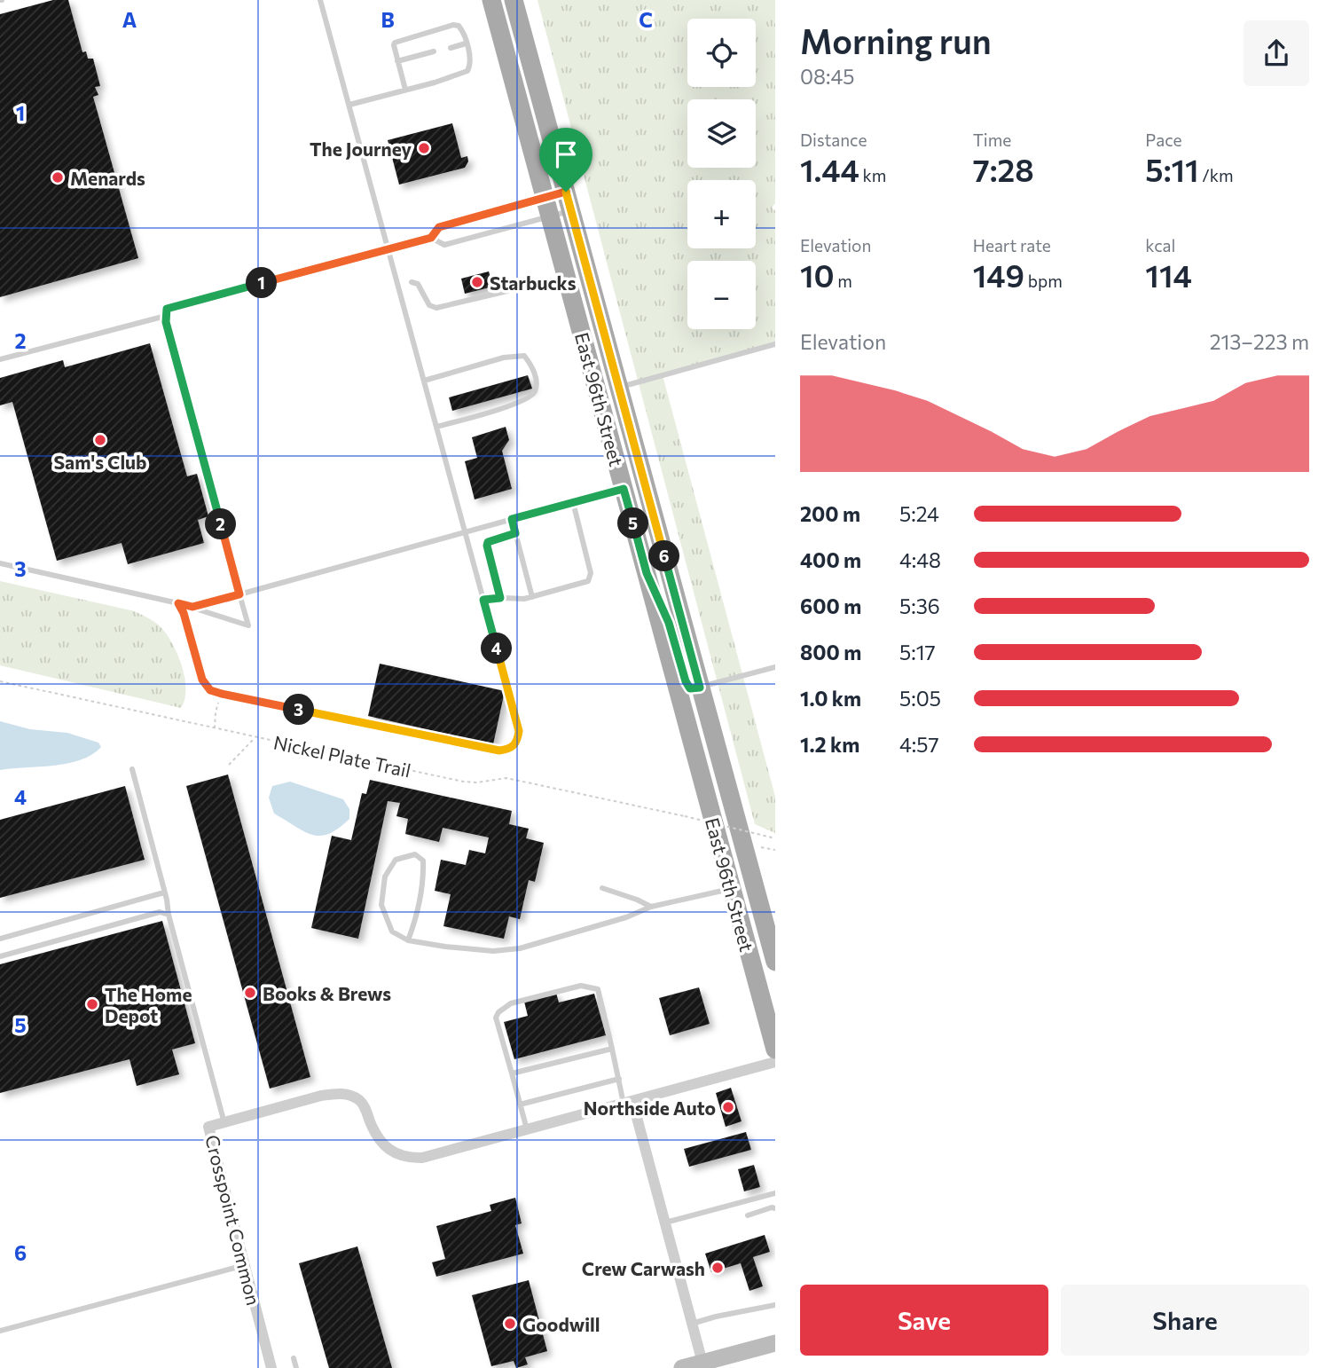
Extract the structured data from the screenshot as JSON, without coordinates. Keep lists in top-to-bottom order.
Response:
{
  "streets": {
    "main road": ["East 96th Street"],
    "street": ["Crosspoint Common"],
    "path": ["Nickel Plate Trail"]
  },
  "places": [
    "The Journey",
    "Menards",
    "Starbucks",
    "Sam's Club",
    "Books & Brews",
    "The Home Depot",
    "Northside Auto",
    "Crew Carwash",
    "Goodwill"
  ],
  "page": {
    "heading": ["Morning run", "08:45"],
    "map_buttons": ["+", "−"],
    "stats": [
      ["Distance", "1.44 km"],
      ["Time", "7:28"],
      ["Pace", "5:11 /km"],
      ["Elevation", "10 m"],
      ["Heart rate", "149 bpm"],
      ["kcal", "114"]
    ],
    "pins": [
      "1",
      "5",
      "2",
      "6",
      "4",
      "3"
    ],
    "chart": ["Elevation", "213–223 m"],
    "list": [
      {
        "name": "200 m",
        "note": "5:24"
      },
      {
        "name": "400 m",
        "note": "4:48"
      },
      {
        "name": "600 m",
        "note": "5:36"
      },
      {
        "name": "800 m",
        "note": "5:17"
      },
      {
        "name": "1.0 km",
        "note": "5:05"
      },
      {
        "name": "1.2 km",
        "note": "4:57"
      }
    ],
    "buttons": ["Save", "Share"]
  },
  "grid": {
    "columns": ["A", "B", "C"],
    "rows": [
      "1",
      "2",
      "3",
      "4",
      "5",
      "6"
    ]
  }
}
